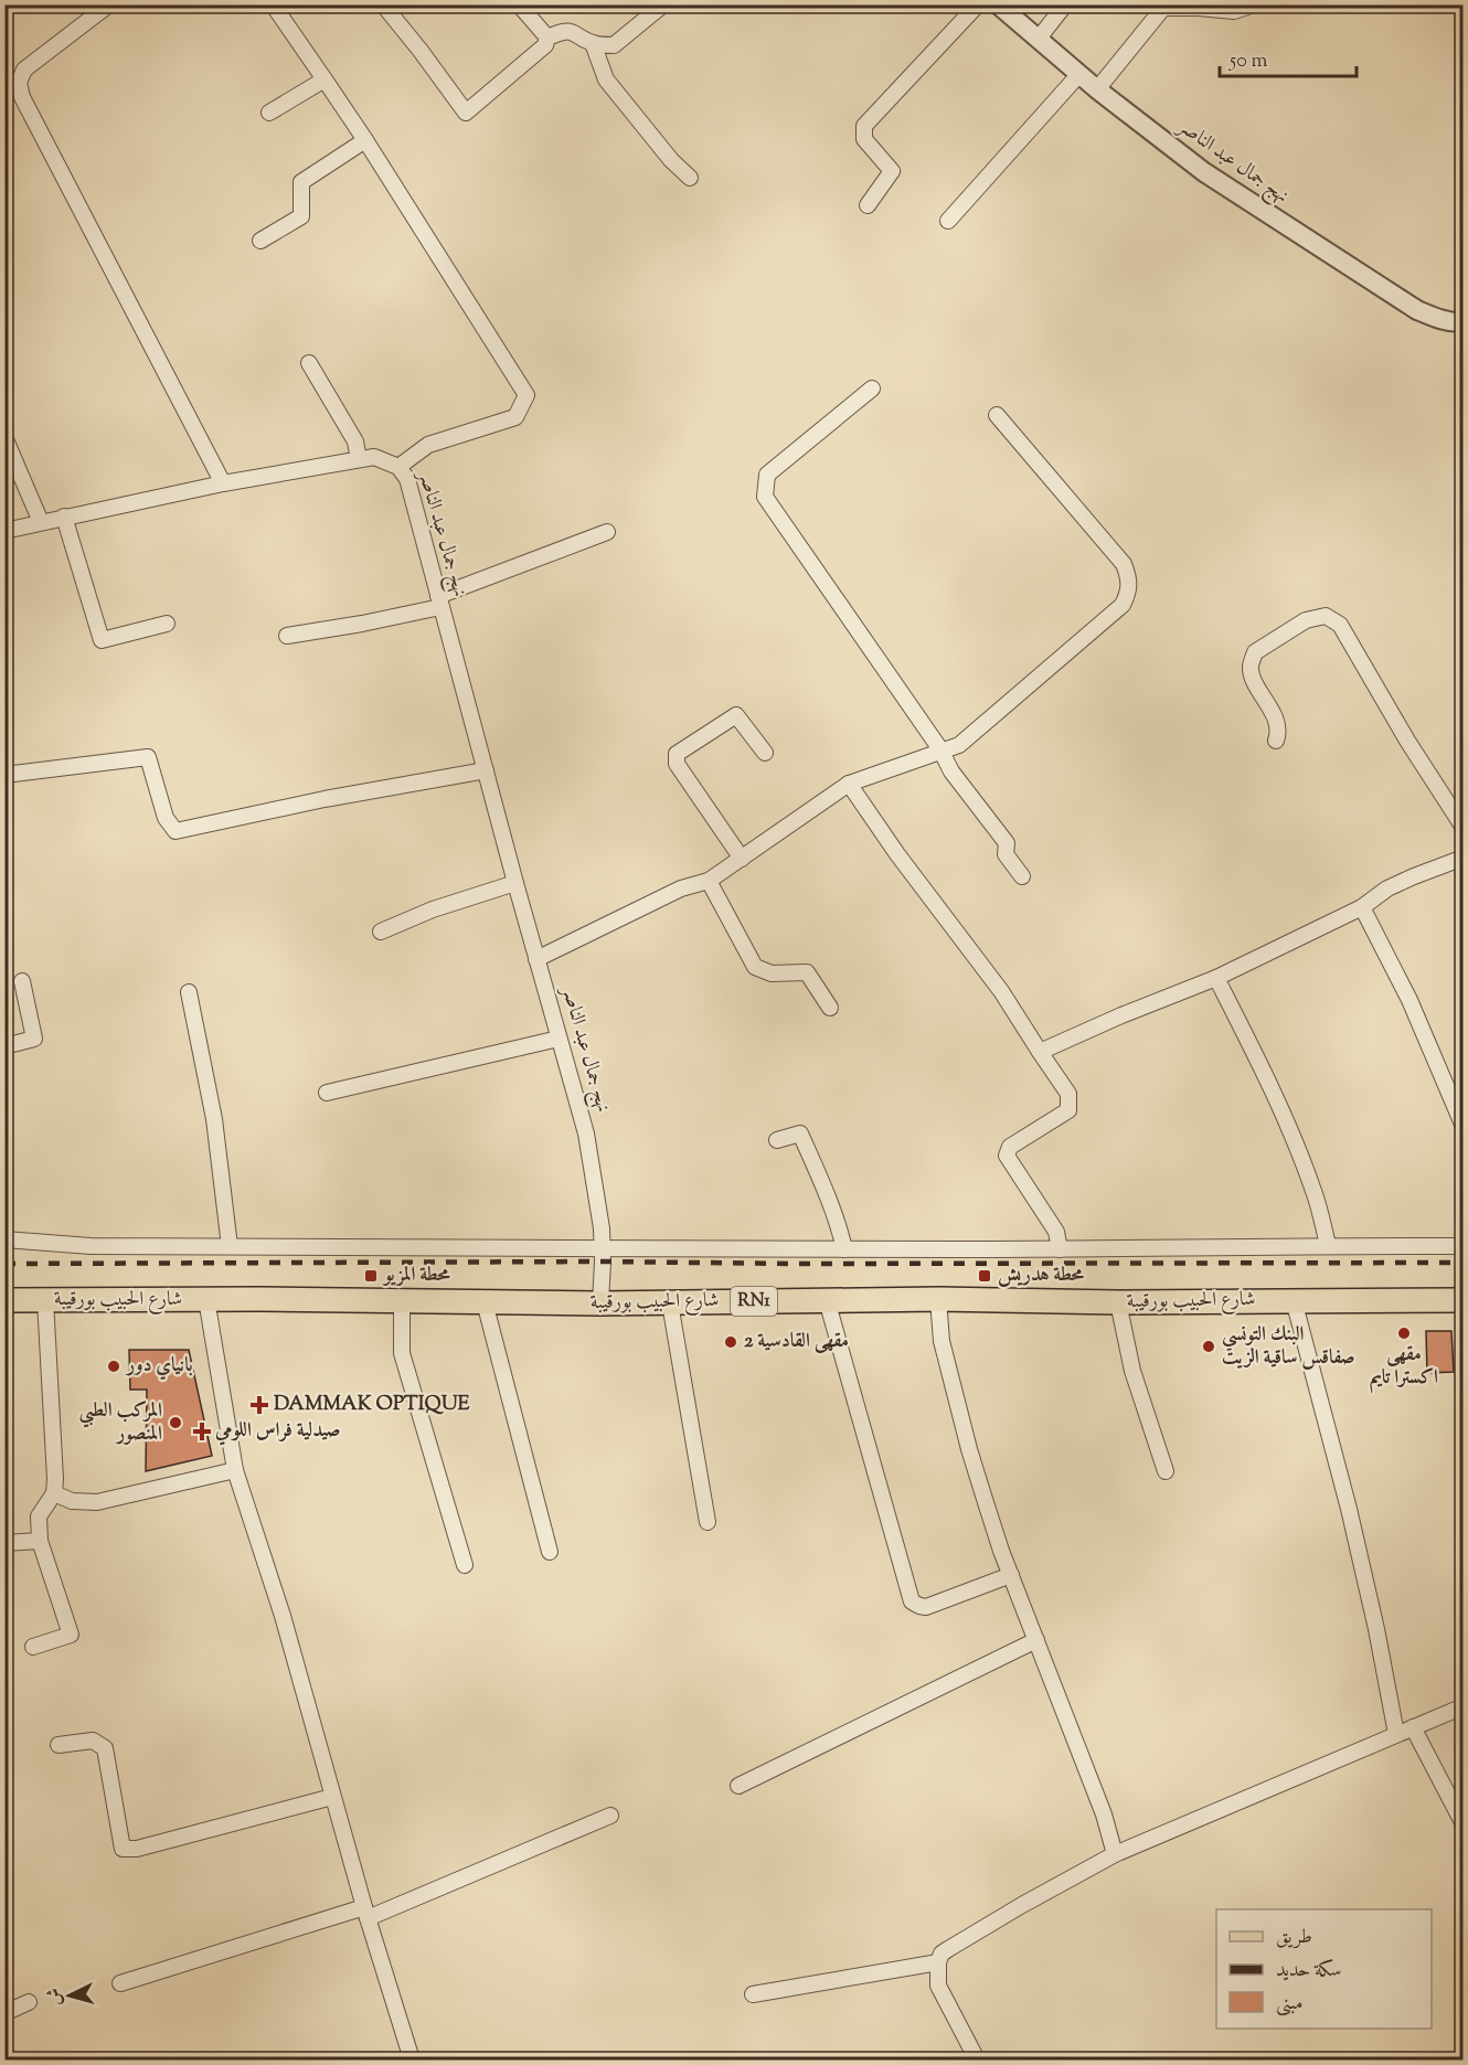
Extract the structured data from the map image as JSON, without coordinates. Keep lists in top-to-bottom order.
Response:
{
  "streets": {
    "main road": ["شارع الحبيب بورقيبة", "RN1"],
    "street": ["نهج جمال عبد الناصر"]
  },
  "crossings": [
    ["نهج جمال عبد الناصر", "شارع الحبيب بورقيبة"]
  ],
  "places": {
    "transit": ["محطة المزيو", "محطة هدريش"],
    "other": [
      "مقهى اكسترا تايم",
      "مقهى القادسية 2",
      "البنك التونسي صفاقس ساقية الزيت",
      "بانياي دور",
      "المركب الطبي المنصور"
    ],
    "health": ["DAMMAK OPTIQUE", "صيدلية فراس اللومي"]
  },
  "legend": ["طريق", "سكة حديد", "مبنى"],
  "scale_bar": "50 m",
  "north": "left"
}
